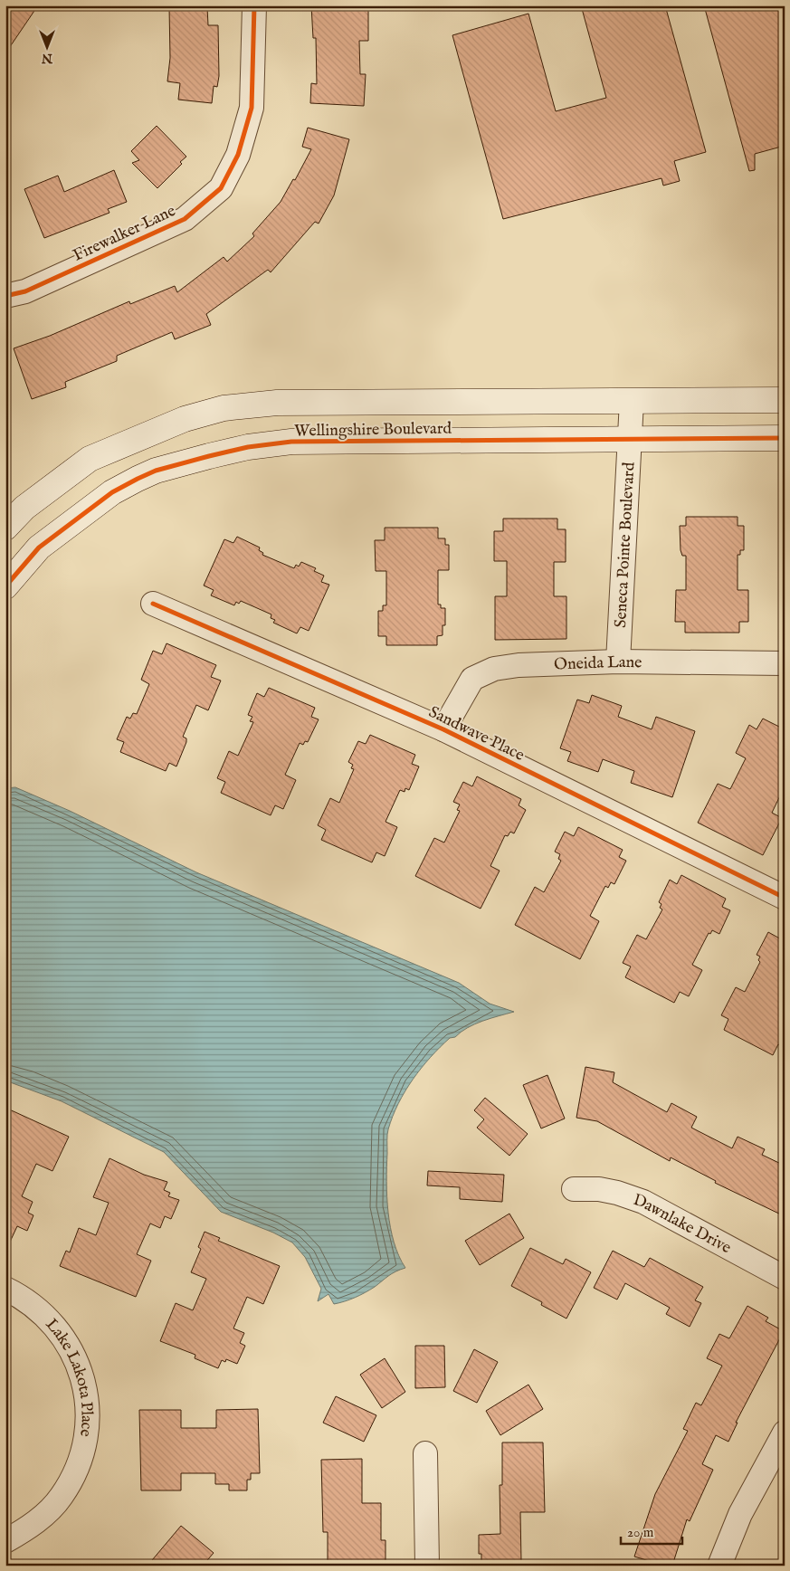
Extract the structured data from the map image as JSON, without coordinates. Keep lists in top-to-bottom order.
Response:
{
  "streets": {
    "street": [
      "Firewalker Lane",
      "Wellingshire Boulevard",
      "Seneca Pointe Boulevard",
      "Oneida Lane",
      "Sandwave Place",
      "Dawnlake Drive",
      "Lake Lakota Place"
    ]
  },
  "crossings": [
    ["Wellingshire Boulevard", "Seneca Pointe Boulevard"],
    ["Seneca Pointe Boulevard", "Oneida Lane"],
    ["Oneida Lane", "Sandwave Place"]
  ],
  "scale_bar": "20 m",
  "north": "bottom"
}
